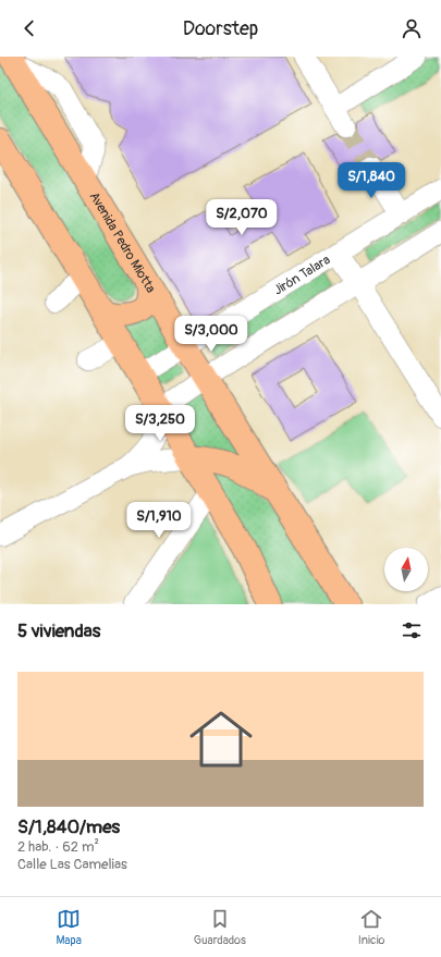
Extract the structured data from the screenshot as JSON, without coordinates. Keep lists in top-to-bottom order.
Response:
{
  "streets": {
    "main road": ["Avenida Pedro Miotta"],
    "street": ["Jirón Talara"]
  },
  "crossings": [
    ["Avenida Pedro Miotta", "Jirón Talara"]
  ],
  "north": "top",
  "page": {
    "header": "Doorstep",
    "price": [
      "S/1,840",
      "S/2,070",
      "S/3,000",
      "S/3,250",
      "S/1,910"
    ],
    "heading": "5 viviendas",
    "list": [
      {
        "name": "S/1,840/mes",
        "note": "2 hab. · 62 m² · Calle Las Camelias"
      }
    ],
    "tabs": ["Mapa", "Guardados", "Inicio"]
  }
}
